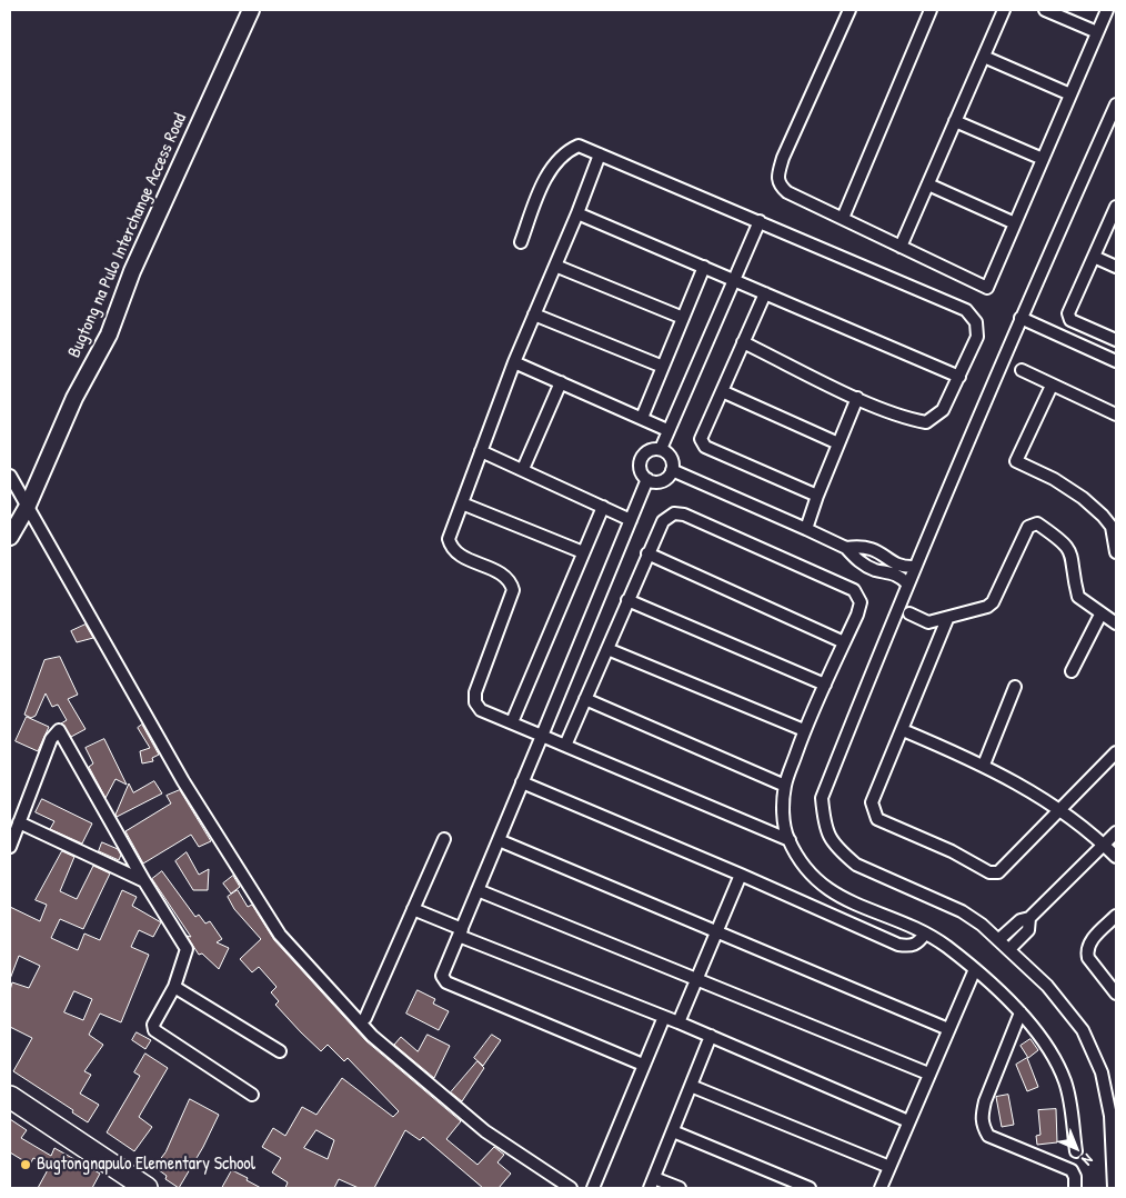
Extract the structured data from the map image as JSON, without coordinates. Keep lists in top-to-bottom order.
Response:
{
  "streets": {
    "main road": ["Bugtong na Pulo Interchange Access Road"]
  },
  "places": ["Bugtongnapulo Elementary School"],
  "north": "bottom right"
}
